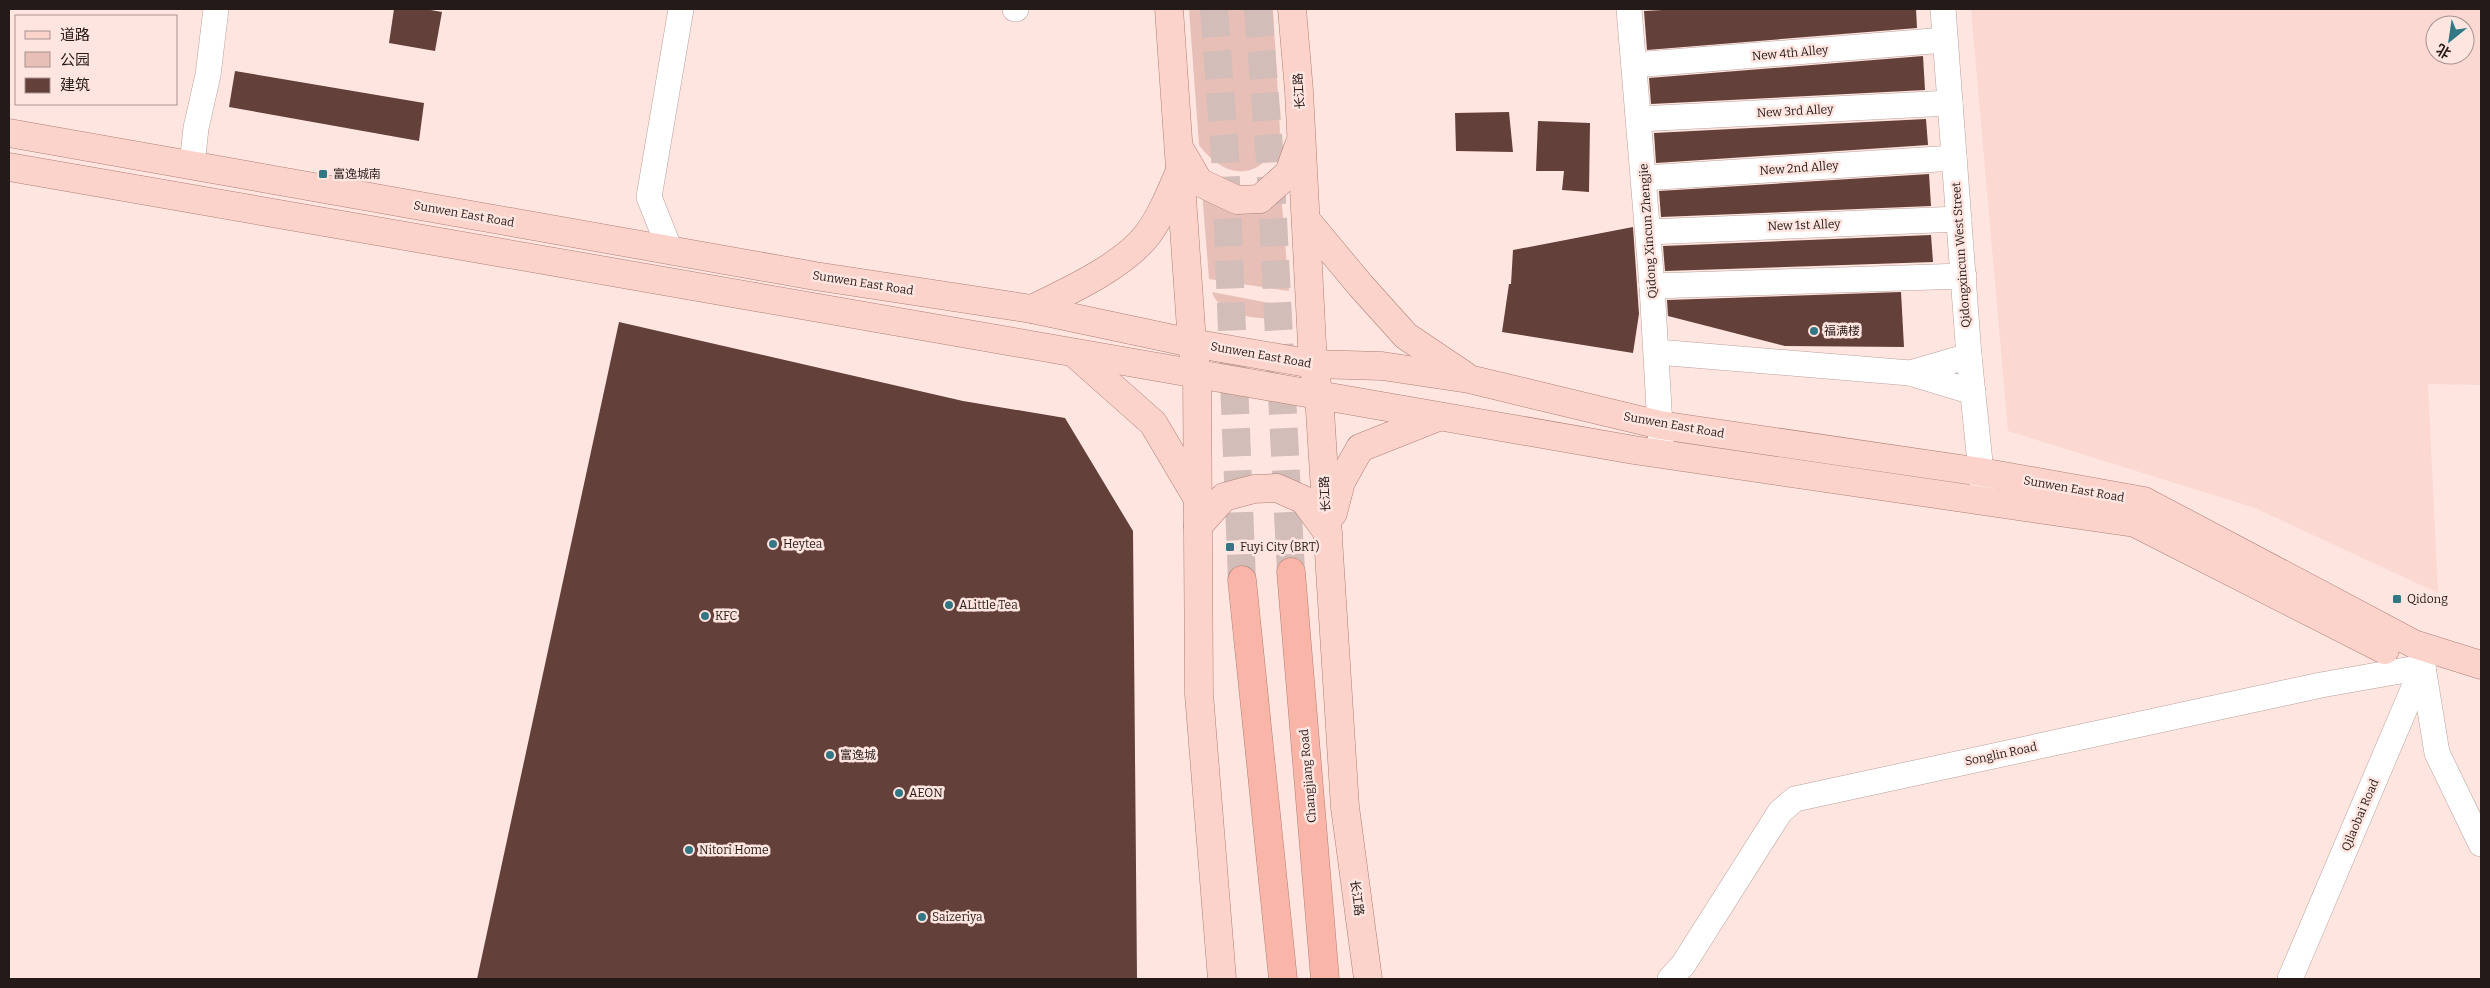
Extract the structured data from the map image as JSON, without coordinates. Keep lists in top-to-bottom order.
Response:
{
  "streets": {
    "highway": ["Changjiang Road"],
    "main road": ["长江路", "Sunwen East Road"],
    "street": [
      "New 4th Alley",
      "New 3rd Alley",
      "New 2nd Alley",
      "New 1st Alley",
      "Qidong Xincun Zhengjie",
      "Qidongxincun West Street",
      "Songlin Road",
      "Qilaobai Road"
    ]
  },
  "crossings": [
    ["New 4th Alley", "Qidong Xincun Zhengjie"],
    ["New 4th Alley", "Qidongxincun West Street"],
    ["长江路", "Sunwen East Road"],
    ["New 3rd Alley", "Qidong Xincun Zhengjie"],
    ["New 3rd Alley", "Qidongxincun West Street"],
    ["New 2nd Alley", "Qidong Xincun Zhengjie"],
    ["New 2nd Alley", "Qidongxincun West Street"],
    ["Sunwen East Road", "Qidong Xincun Zhengjie"],
    ["Sunwen East Road", "Qidongxincun West Street"],
    ["Sunwen East Road", "Songlin Road"],
    ["Sunwen East Road", "Qilaobai Road"],
    ["New 1st Alley", "Qidong Xincun Zhengjie"],
    ["New 1st Alley", "Qidongxincun West Street"],
    ["Songlin Road", "Qilaobai Road"]
  ],
  "places": {
    "transit": ["富逸城南", "Fuyi City (BRT)", "Qidong"],
    "other": [
      "福满楼",
      "Heytea",
      "ALittle Tea",
      "KFC",
      "富逸城",
      "AEON",
      "Nitori Home",
      "Saizeriya"
    ]
  },
  "legend": ["道路", "公园", "建筑"],
  "north": "bottom left"
}
